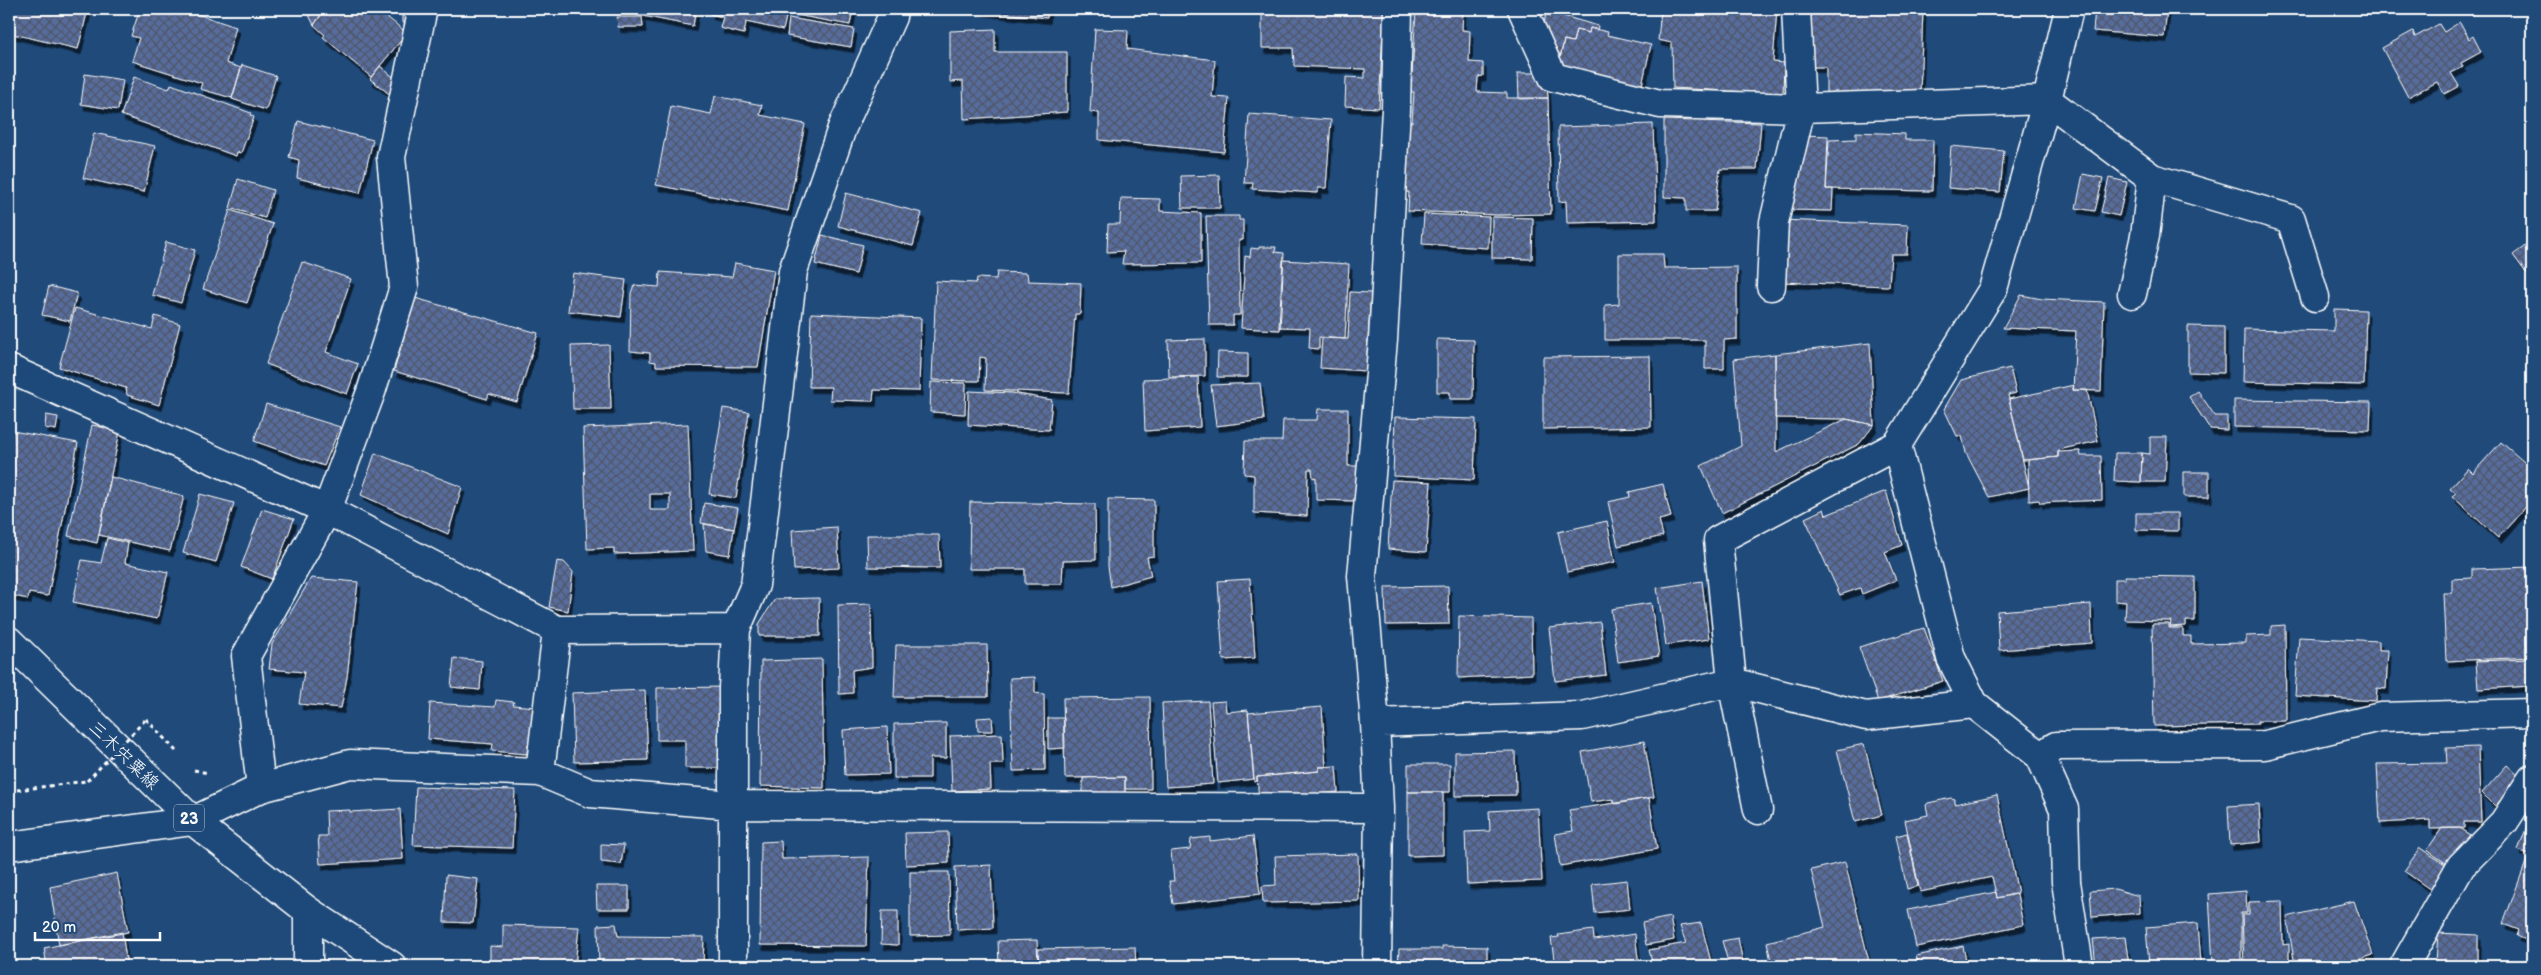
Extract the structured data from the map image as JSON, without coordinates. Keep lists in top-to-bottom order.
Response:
{
  "streets": {
    "street": ["三木宍粟線", "23"]
  },
  "scale_bar": "20 m"
}
